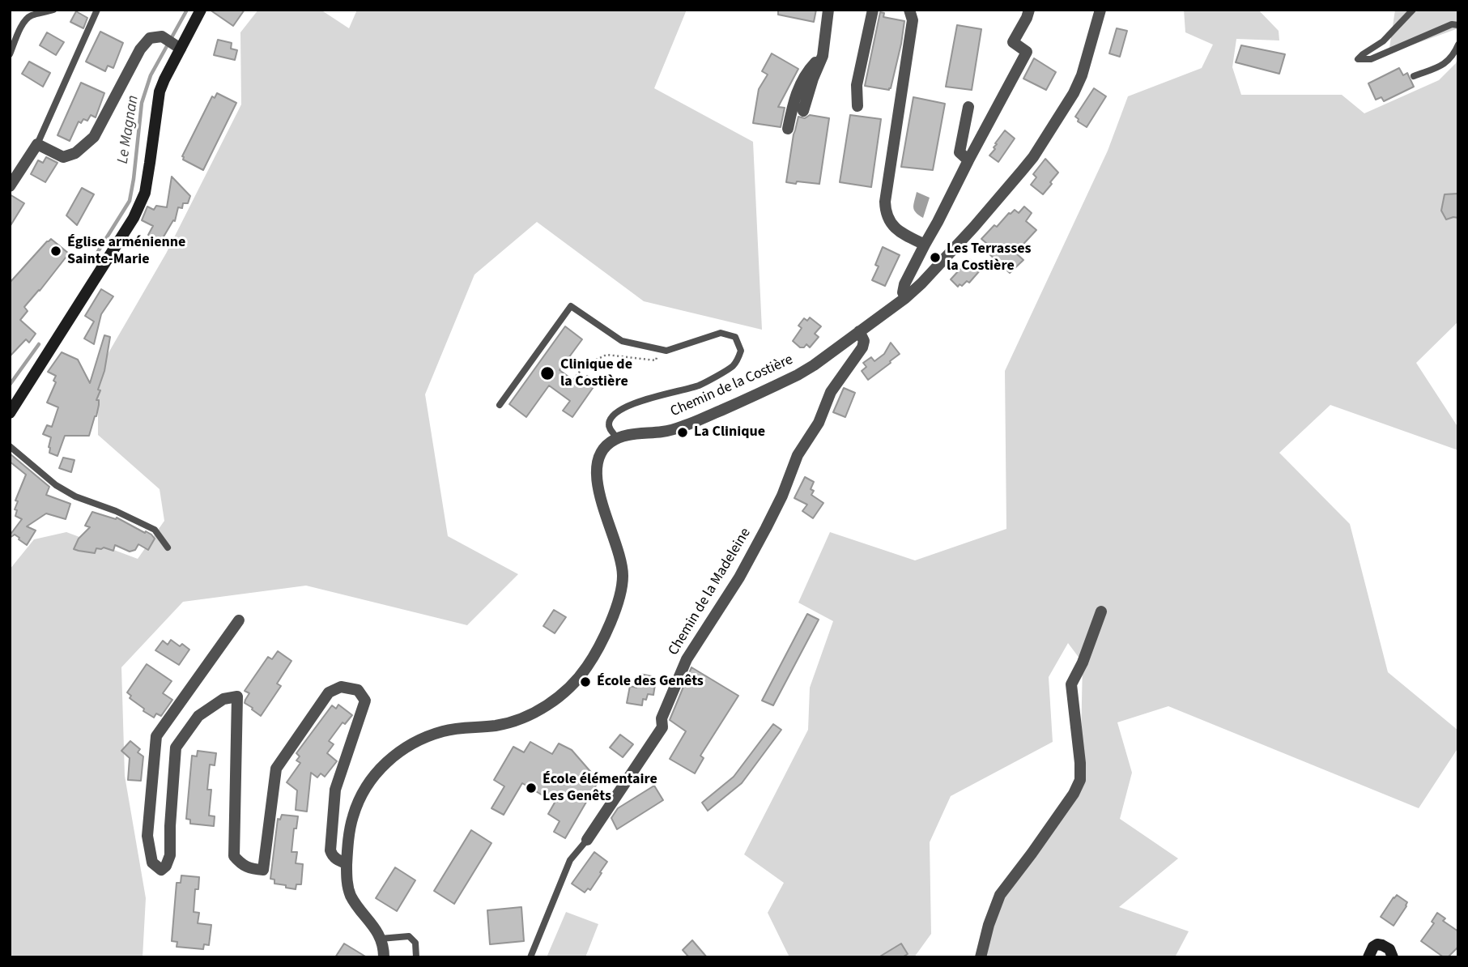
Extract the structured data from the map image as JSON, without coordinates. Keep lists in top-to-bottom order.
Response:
{
  "streets": {
    "street": ["Chemin de la Costière", "Chemin de la Madeleine"]
  },
  "crossings": [
    ["Chemin de la Costière", "Chemin de la Madeleine"]
  ],
  "water": ["Le Magnan"],
  "places": [
    "Église arménienne Sainte-Marie",
    "Les Terrasses la Costière",
    "Clinique de la Costière",
    "La Clinique",
    "École des Genêts",
    "École élémentaire Les Genêts"
  ]
}
